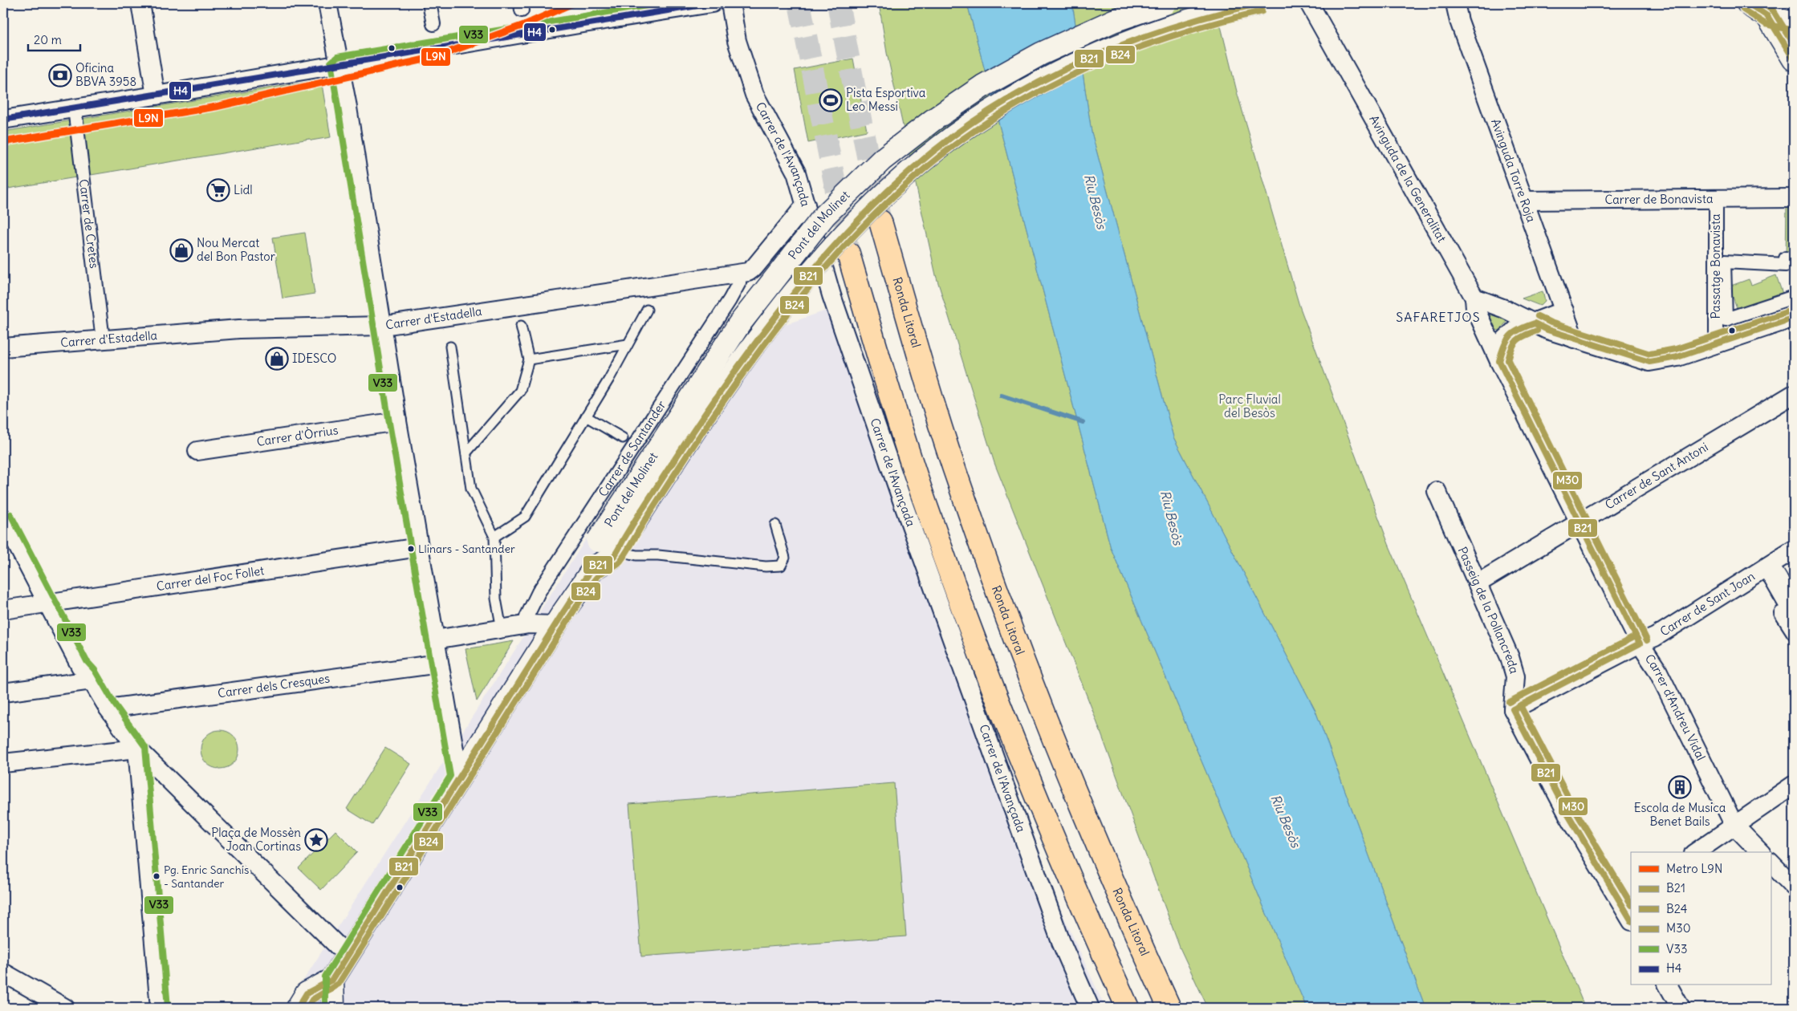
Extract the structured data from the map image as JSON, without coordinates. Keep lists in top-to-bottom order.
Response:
{
  "streets": {
    "highway": ["Ronda Litoral"],
    "street": [
      "Carrer de l'Avançada",
      "Avinguda Torre Roja",
      "Avinguda de la Generalitat",
      "Carrer de Bonavista",
      "Carrer de Cretes",
      "Pont del Molinet",
      "Passatge Bonavista",
      "Carrer d'Estadella",
      "Carrer d'Òrrius",
      "Carrer de Santander",
      "Carrer de Sant Antoni",
      "Carrer del Foc Follet",
      "Carrer de Sant Joan",
      "Passeig de la Pollancreda",
      "Carrer dels Cresques",
      "Carrer d'Andreu Vidal"
    ]
  },
  "crossings": [
    ["Carrer de l'Avançada", "Carrer d'Estadella"],
    ["Avinguda Torre Roja", "Carrer de Bonavista"],
    ["Avinguda de la Generalitat", "Carrer d'Andreu Vidal"],
    ["Carrer de Bonavista", "Passatge Bonavista"],
    ["Carrer de Cretes", "Carrer d'Estadella"],
    ["Carrer de Sant Antoni", "Passeig de la Pollancreda"],
    ["Carrer de Sant Antoni", "Carrer d'Andreu Vidal"],
    ["Carrer de Sant Joan", "Passeig de la Pollancreda"],
    ["Carrer de Sant Joan", "Carrer d'Andreu Vidal"]
  ],
  "districts": ["SAFARETJOS"],
  "water": ["Riu Besòs"],
  "parks": ["Parc Fluvial del Besòs"],
  "places": {
    "bank": ["Oficina BBVA 3958"],
    "sports": ["Pista Esportiva Leo Messi"],
    "supermarket": ["Lidl"],
    "shop": ["Nou Mercat del Bon Pastor", "IDESCO"],
    "other": ["Llinars - Santander", "Pg. Enric Sanchís - Santander"],
    "building": ["Escola de Musica Benet Bails"],
    "place": ["Plaça de Mossèn Joan Cortinas"]
  },
  "lines": [
    "metro line L9N",
    "transit line B21",
    "transit line M30",
    "transit line V33",
    "transit line H4",
    "transit line B24"
  ],
  "legend": [
    "Metro L9N",
    "B21",
    "B24",
    "M30",
    "V33",
    "H4"
  ],
  "scale_bar": "20 m"
}
